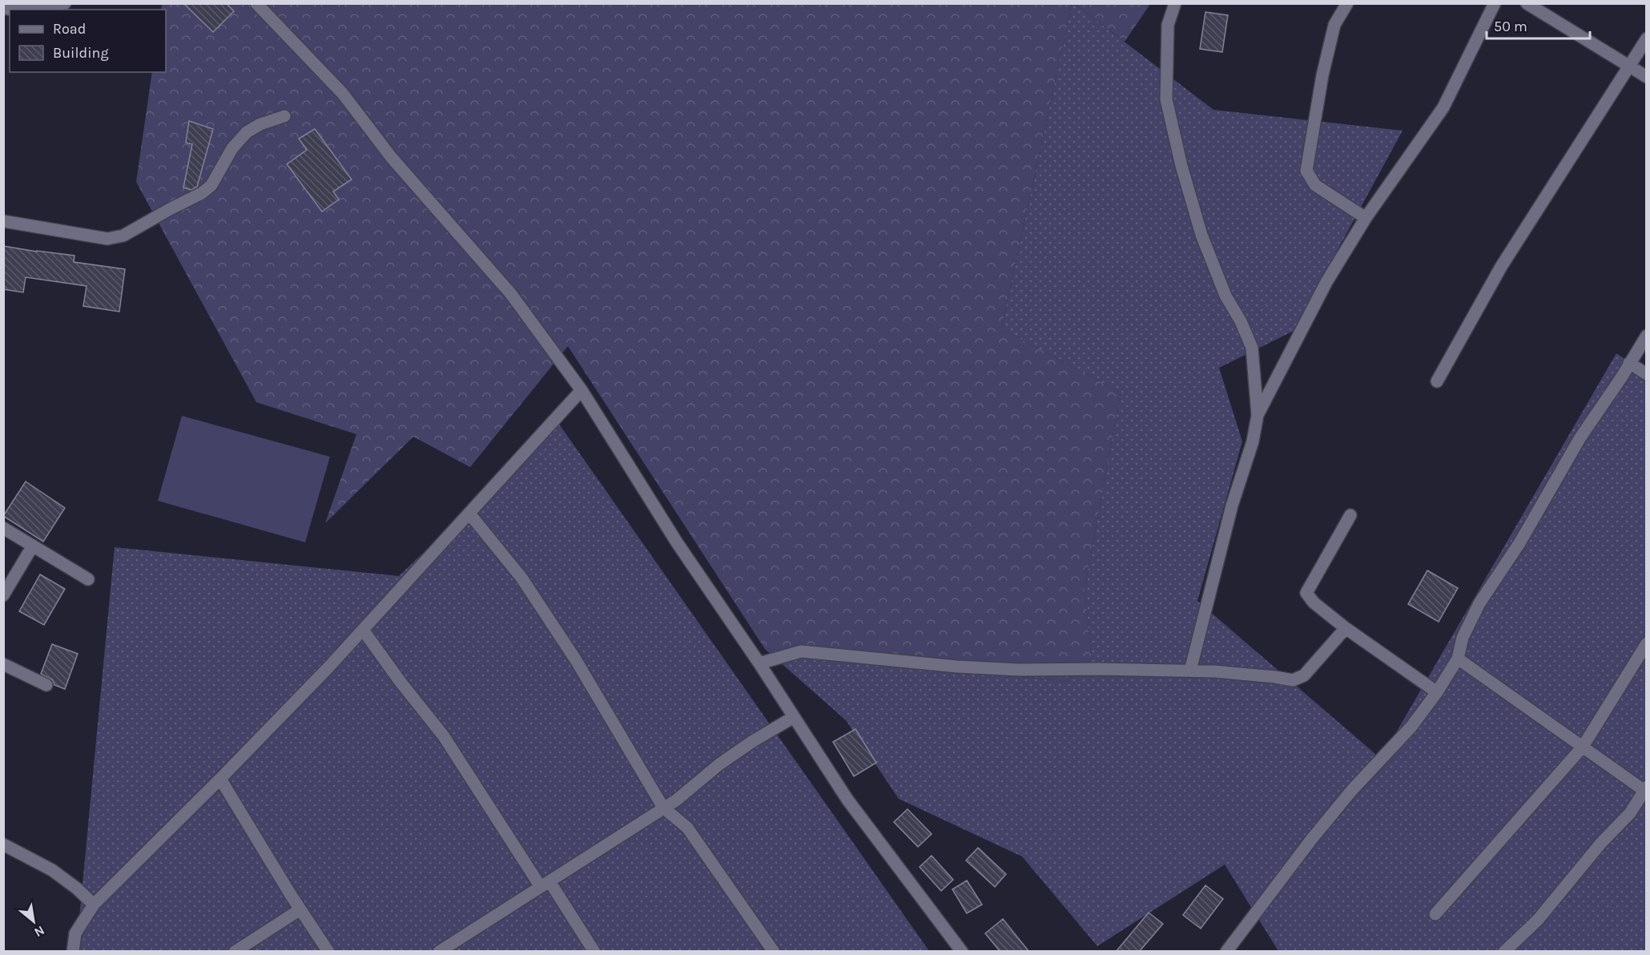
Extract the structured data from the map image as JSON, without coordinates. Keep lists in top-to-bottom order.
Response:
{
  "legend": ["Road", "Building"],
  "scale_bar": "50 m",
  "north": "bottom right"
}
